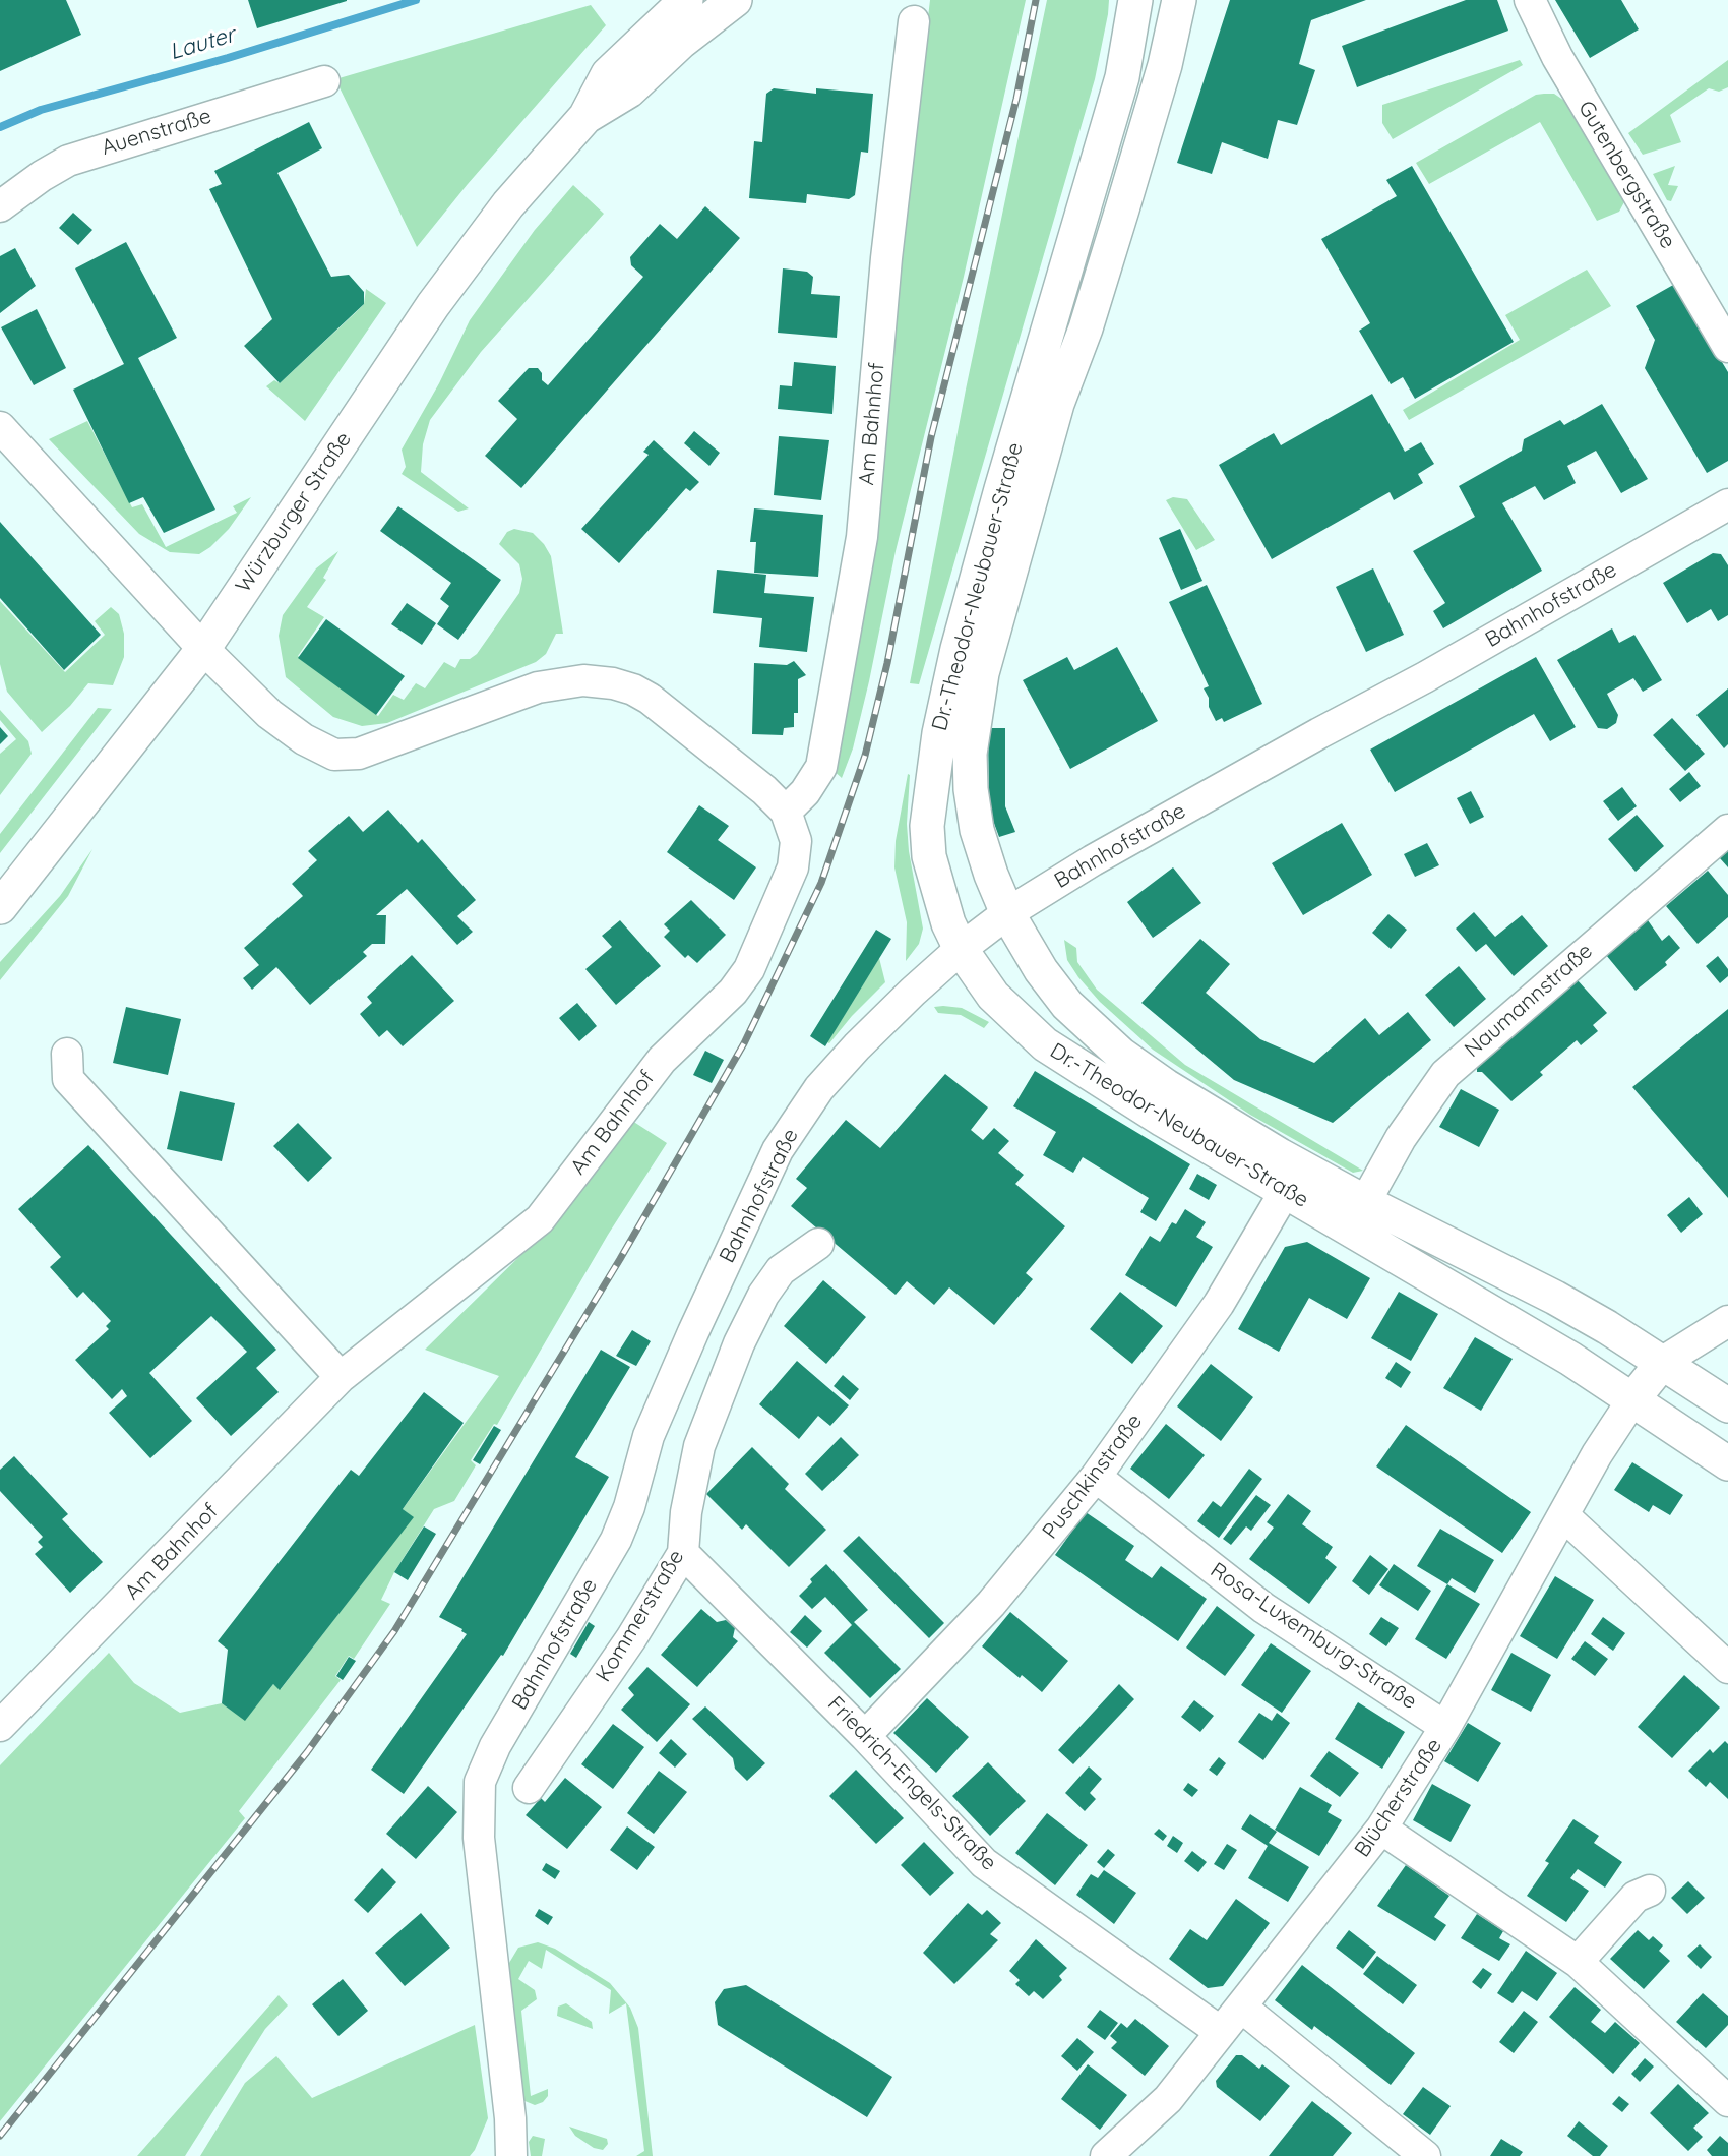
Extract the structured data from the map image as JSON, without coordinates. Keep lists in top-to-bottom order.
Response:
{
  "streets": {
    "main road": ["Würzburger Straße", "Dr.-Theodor-Neubauer-Straße"],
    "street": [
      "Auenstraße",
      "Gutenbergstraße",
      "Am Bahnhof",
      "Bahnhofstraße",
      "Naumannstraße",
      "Puschkinstraße",
      "Kommerstraße",
      "Rosa-Luxemburg-Straße",
      "Friedrich-Engels-Straße",
      "Blücherstraße"
    ]
  },
  "crossings": [
    ["Am Bahnhof", "Würzburger Straße"],
    ["Dr.-Theodor-Neubauer-Straße", "Bahnhofstraße"],
    ["Dr.-Theodor-Neubauer-Straße", "Naumannstraße"],
    ["Dr.-Theodor-Neubauer-Straße", "Puschkinstraße"],
    ["Dr.-Theodor-Neubauer-Straße", "Blücherstraße"],
    ["Puschkinstraße", "Rosa-Luxemburg-Straße"],
    ["Puschkinstraße", "Friedrich-Engels-Straße"],
    ["Kommerstraße", "Friedrich-Engels-Straße"],
    ["Rosa-Luxemburg-Straße", "Blücherstraße"],
    ["Friedrich-Engels-Straße", "Blücherstraße"]
  ],
  "water": ["Lauter"]
}
